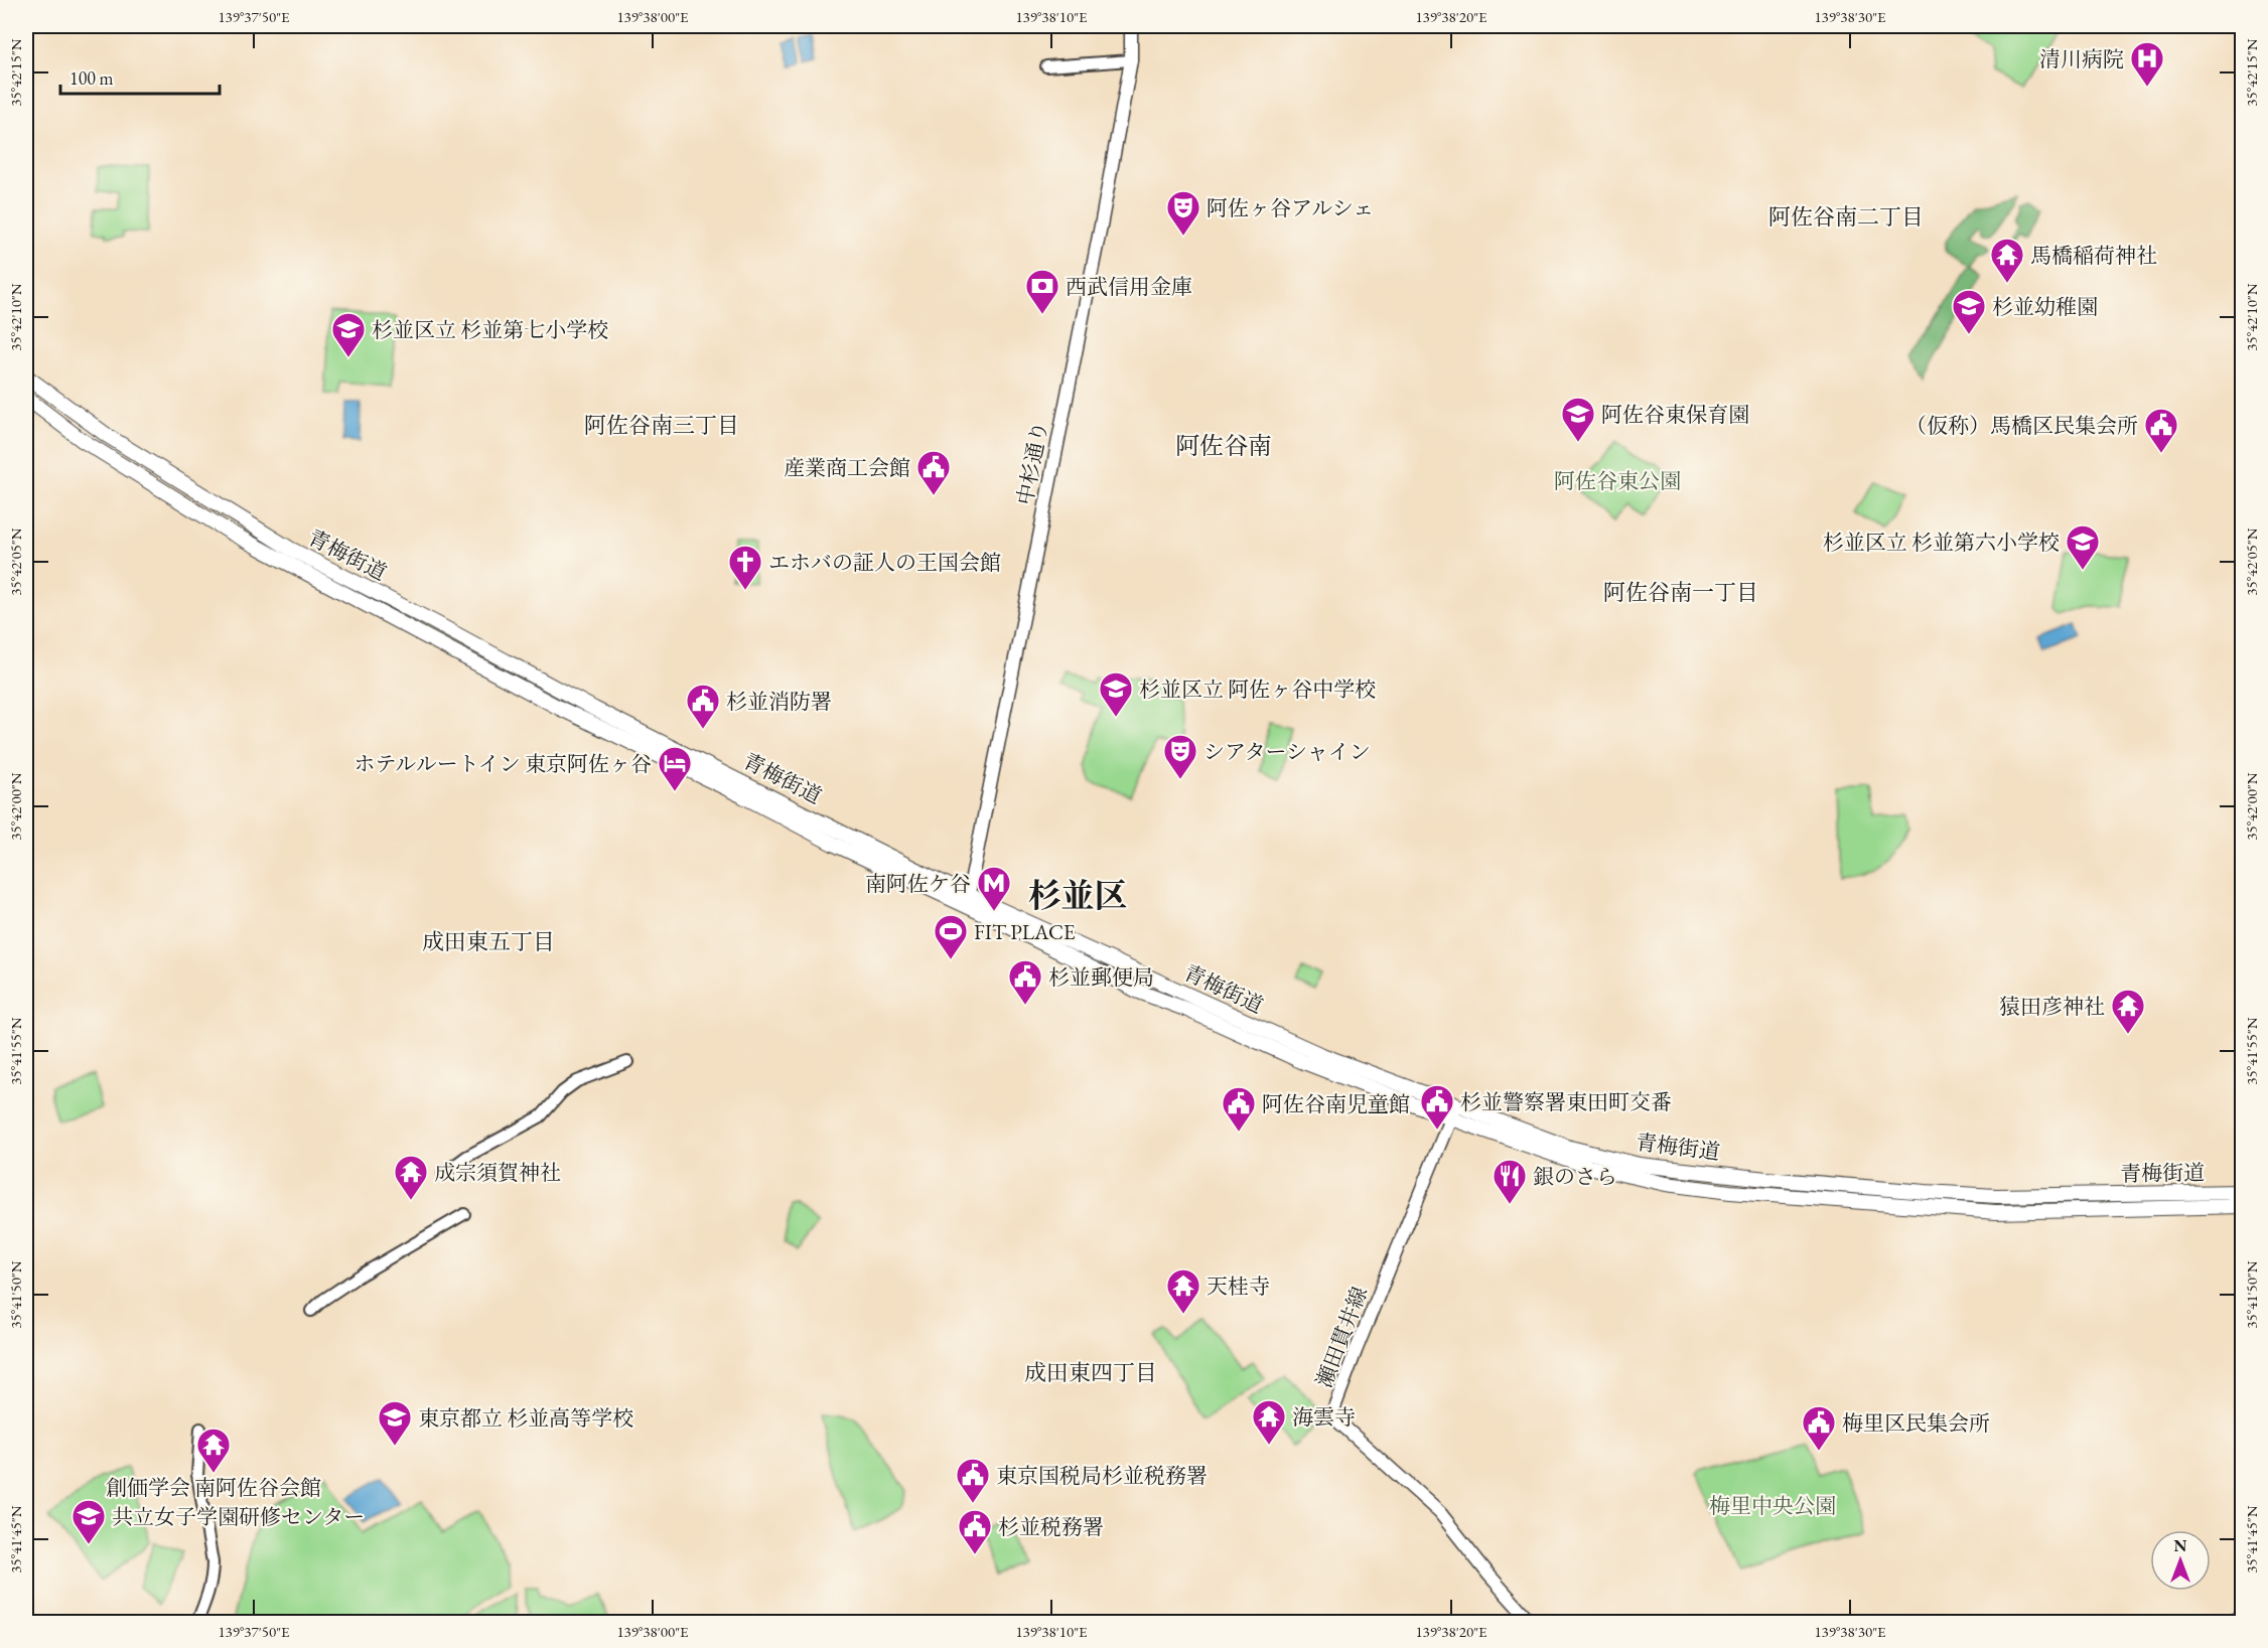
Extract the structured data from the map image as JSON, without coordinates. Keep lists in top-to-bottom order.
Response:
{
  "streets": {
    "main road": ["中杉通り", "青梅街道", "瀬田貫井線"]
  },
  "crossings": [
    ["中杉通り", "青梅街道"],
    ["青梅街道", "瀬田貫井線"]
  ],
  "districts": [
    "阿佐谷南二丁目",
    "阿佐谷南三丁目",
    "阿佐谷南",
    "阿佐谷南一丁目",
    "杉並区",
    "成田東五丁目",
    "成田東四丁目"
  ],
  "parks": ["阿佐谷東公園", "梅里中央公園"],
  "places": {
    "hospital": ["清川病院"],
    "theatre": ["阿佐ヶ谷アルシェ", "シアターシャイン"],
    "temple": [
      "馬橋稲荷神社",
      "猿田彦神社",
      "成宗須賀神社",
      "天桂寺",
      "海雲寺",
      "創価学会 南阿佐谷会館"
    ],
    "bank": ["西武信用金庫"],
    "school or university": [
      "杉並幼稚園",
      "杉並区立 杉並第七小学校",
      "阿佐谷東保育園",
      "杉並区立 杉並第六小学校",
      "杉並区立 阿佐ヶ谷中学校",
      "東京都立 杉並高等学校",
      "共立女子学園研修センター"
    ],
    "public building": [
      "（仮称）馬橋区民集会所",
      "産業商工会館",
      "杉並消防署",
      "杉並郵便局",
      "杉並警察署東田町交番",
      "阿佐谷南児童館",
      "梅里区民集会所",
      "東京国税局杉並税務署",
      "杉並税務署"
    ],
    "church": ["エホバの証人の王国会館"],
    "hotel": ["ホテルルートイン 東京阿佐ヶ谷"],
    "metro station": ["南阿佐ケ谷"],
    "sports": ["FIT PLACE"],
    "restaurant": ["銀のさら"]
  },
  "scale_bar": "100 m",
  "north": "top",
  "coordinates": [
    "139°37'50\"E",
    "139°38'00\"E",
    "139°38'10\"E",
    "139°38'20\"E",
    "139°38'30\"E",
    "35°42'15\"N",
    "35°42'10\"N",
    "35°42'05\"N",
    "35°42'00\"N",
    "35°41'55\"N",
    "35°41'50\"N",
    "35°41'45\"N"
  ]
}
